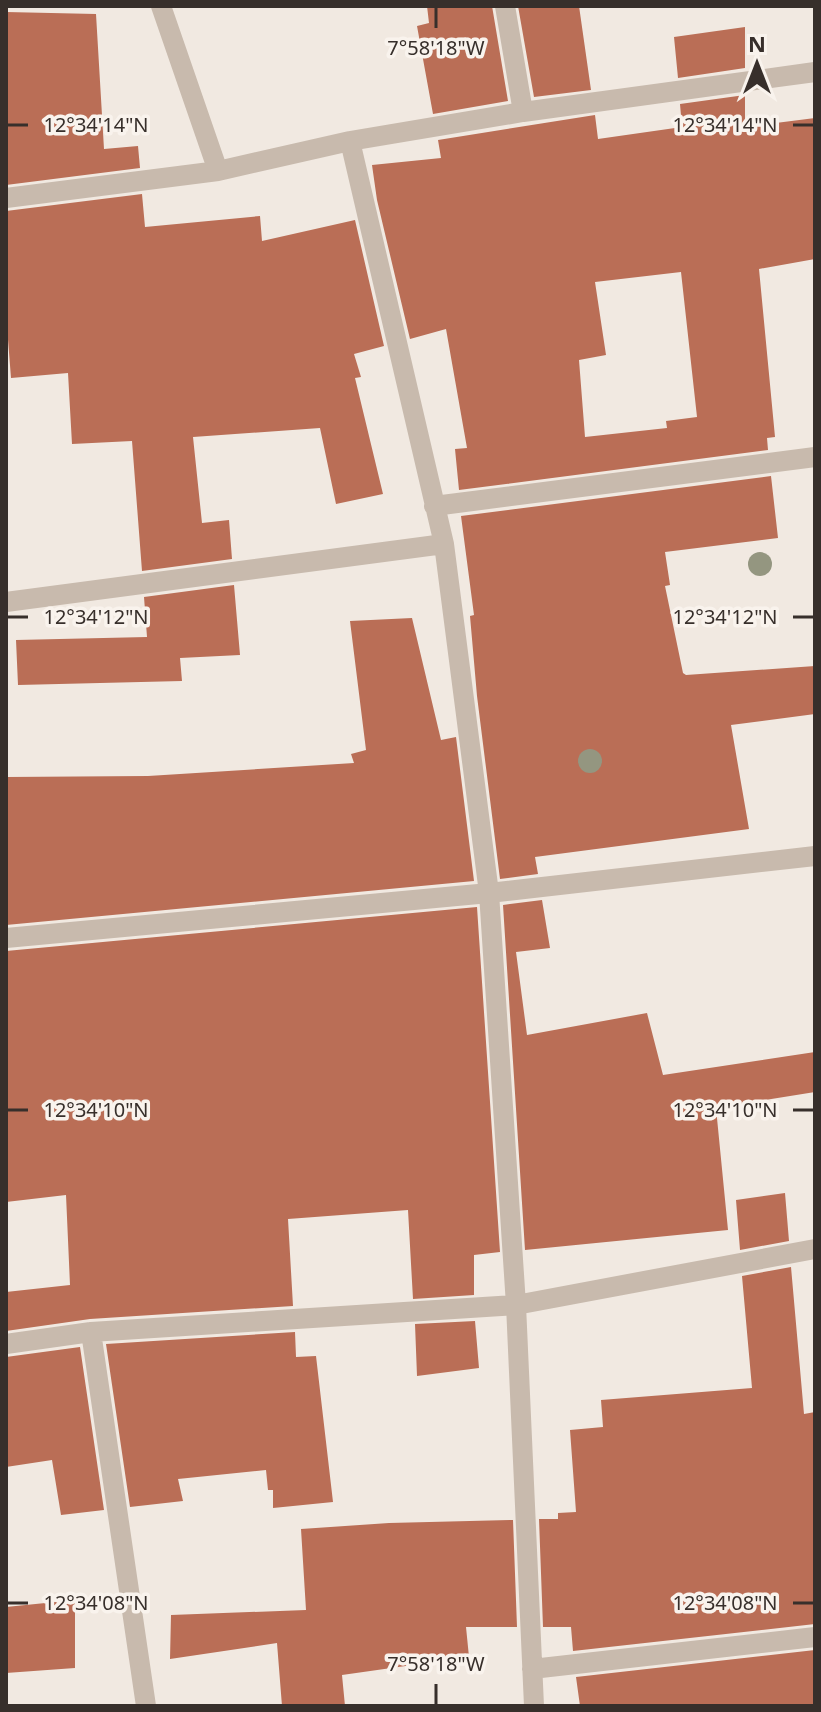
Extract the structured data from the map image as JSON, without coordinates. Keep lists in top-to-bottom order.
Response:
{
  "north": "top",
  "coordinates": [
    "7°58'18\"W",
    "12°34'14\"N",
    "12°34'12\"N",
    "12°34'10\"N",
    "12°34'08\"N"
  ]
}
